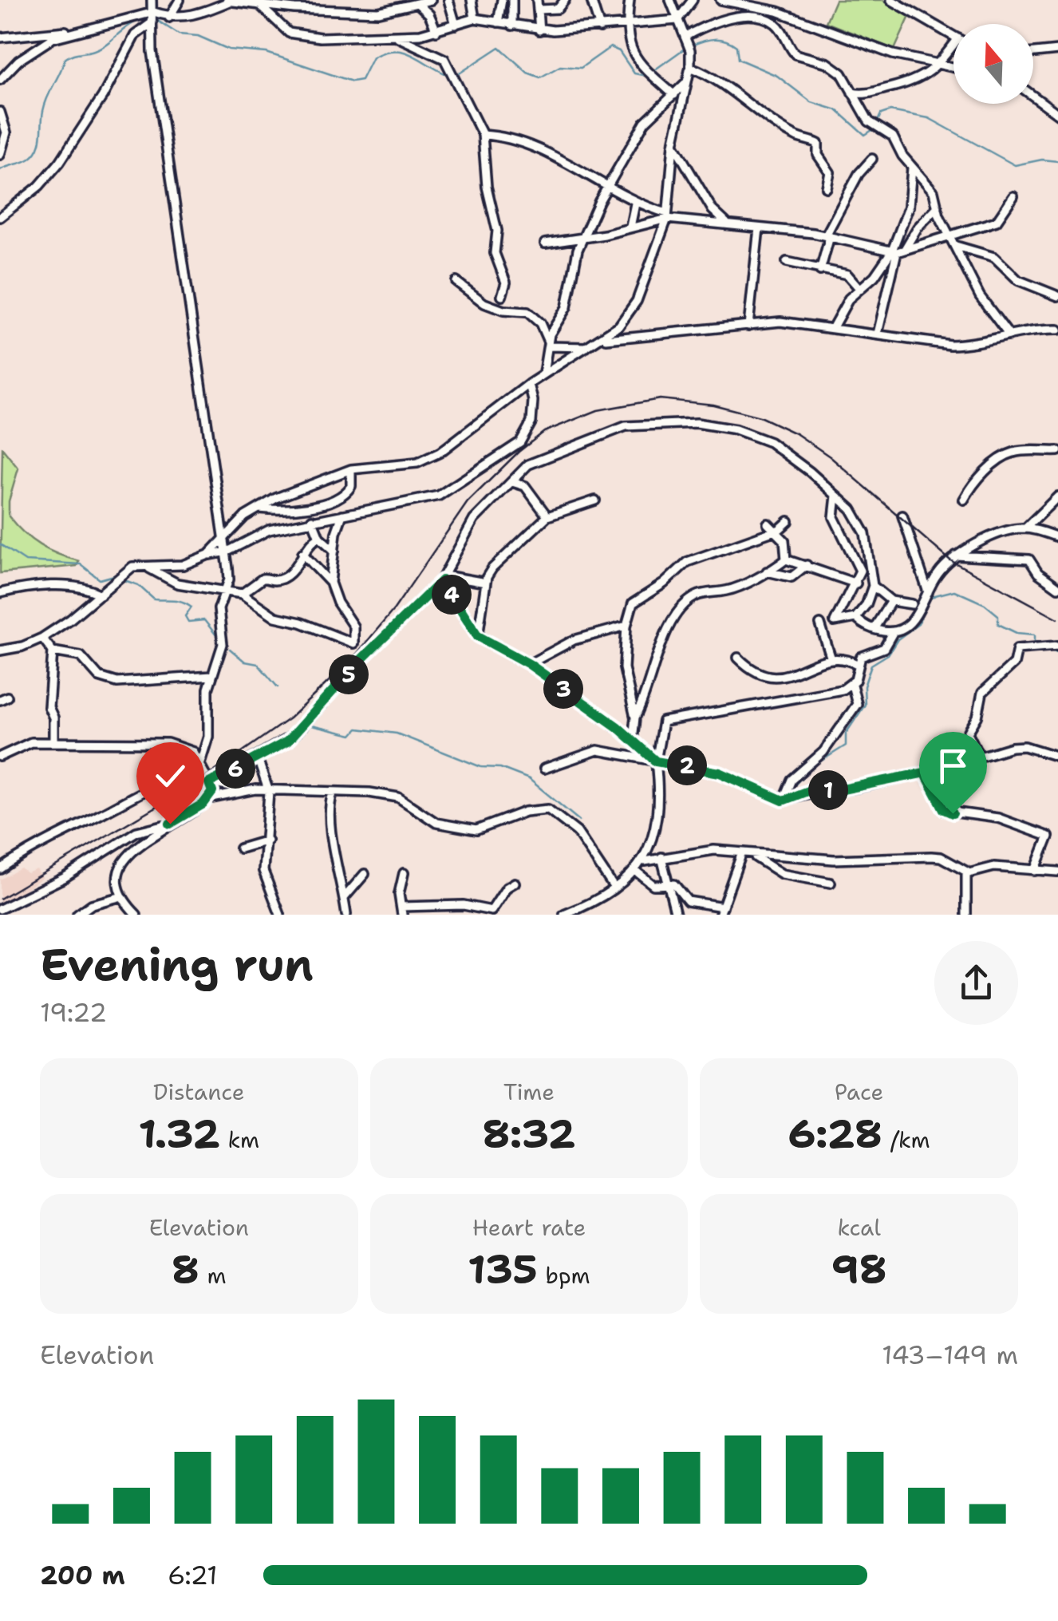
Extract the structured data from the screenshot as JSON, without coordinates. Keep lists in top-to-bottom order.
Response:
{
  "north": "top",
  "page": {
    "pins": [
      "4",
      "5",
      "3",
      "2",
      "6",
      "1"
    ],
    "heading": ["Evening run", "19:22"],
    "stats": [
      ["Distance", "1.32 km"],
      ["Time", "8:32"],
      ["Pace", "6:28 /km"],
      ["Elevation", "8 m"],
      ["Heart rate", "135 bpm"],
      ["kcal", "98"]
    ],
    "chart": ["Elevation", "143–149 m"],
    "list": [
      {
        "name": "200 m",
        "note": "6:21"
      }
    ]
  }
}
